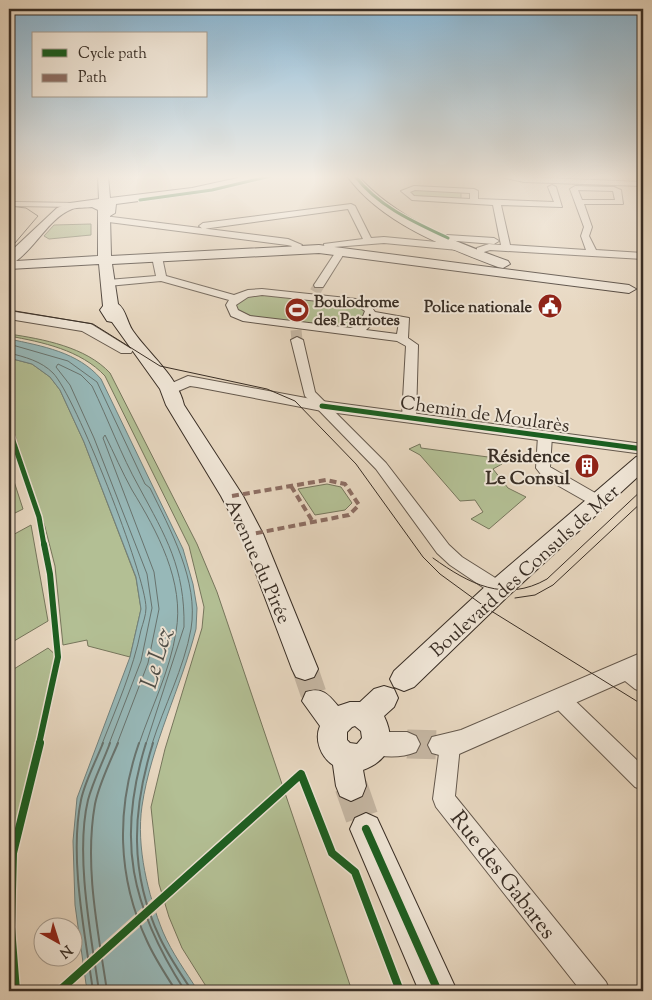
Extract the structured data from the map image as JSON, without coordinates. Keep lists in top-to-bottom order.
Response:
{
  "streets": {
    "main road": ["Avenue du Pirée", "Boulevard des Consuls de Mer"],
    "street": ["Chemin de Moularès", "Rue des Gabares"]
  },
  "crossings": [
    ["Chemin de Moularès", "Avenue du Pirée"]
  ],
  "water": ["Le Lez"],
  "places": {
    "public building": ["Police nationale"],
    "sports": ["Boulodrome des Patriotes"],
    "building": ["Résidence Le Consul"]
  },
  "legend": ["Cycle path", "Path"],
  "north": "bottom right"
}
